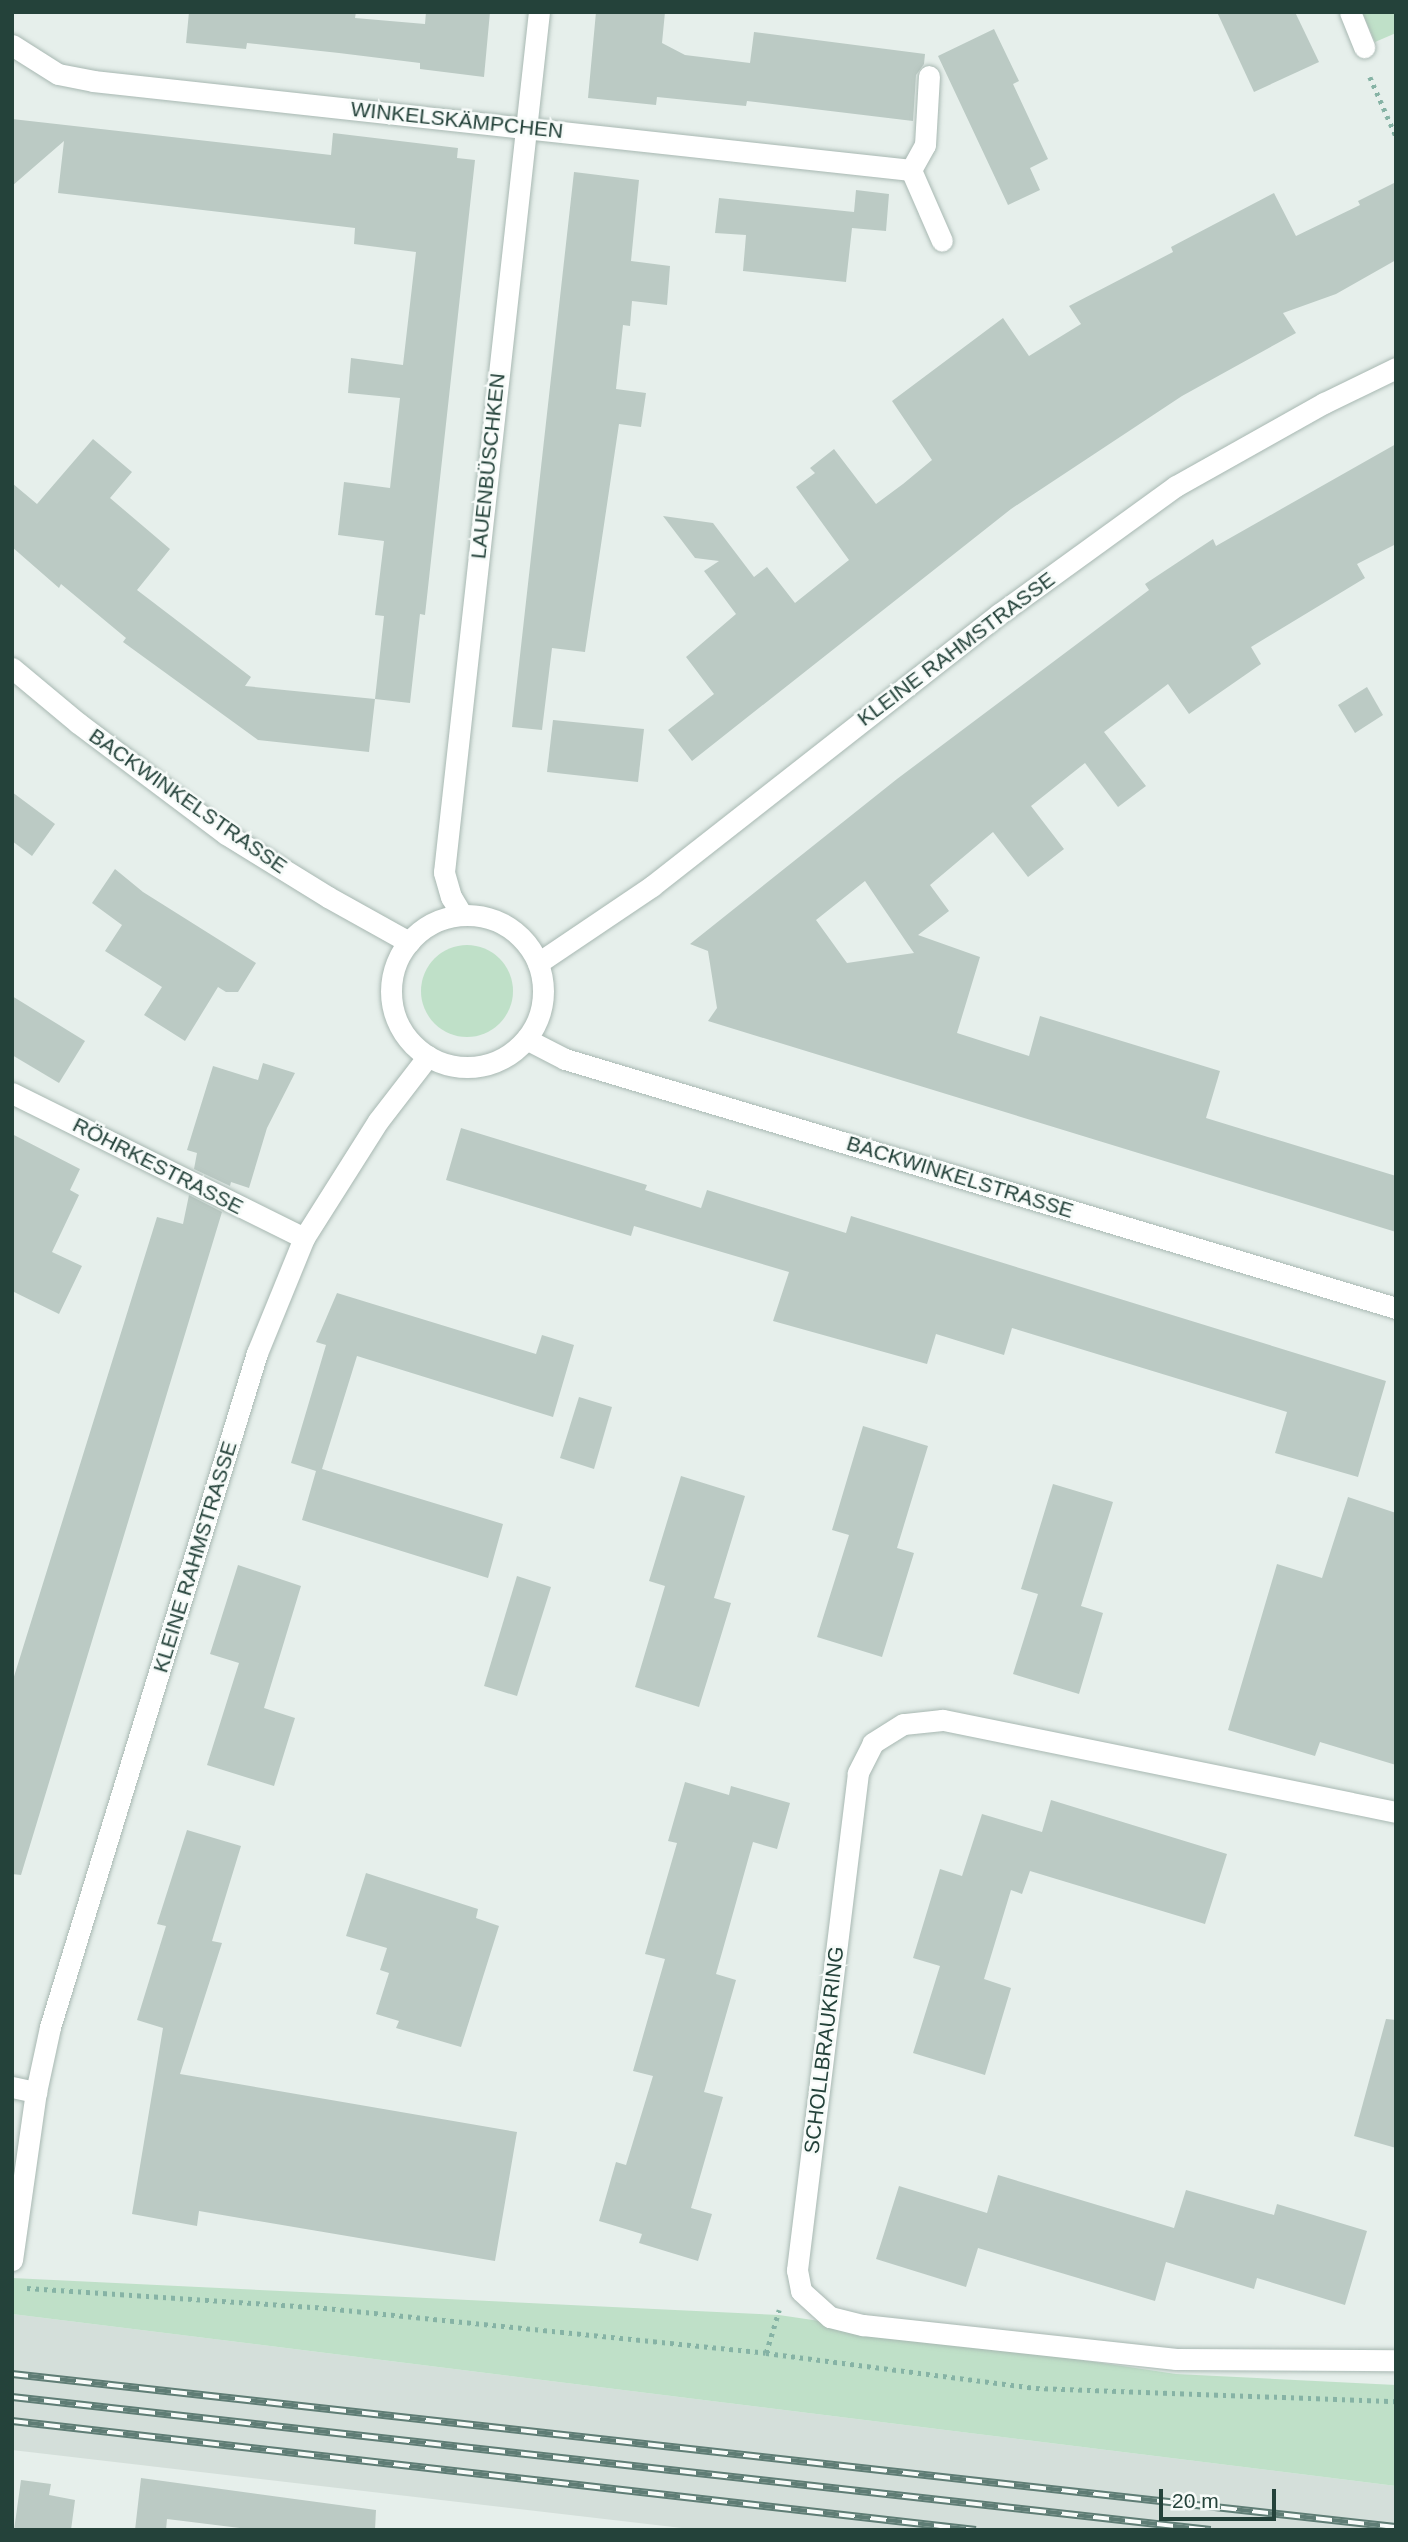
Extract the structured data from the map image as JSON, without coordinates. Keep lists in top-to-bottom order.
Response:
{
  "streets": {
    "street": [
      "WINKELSKÄMPCHEN",
      "LAUENBÜSCHKEN",
      "KLEINE RAHMSTRASSE",
      "BACKWINKELSTRASSE",
      "RÖHRKESTRASSE",
      "SCHOLLBRAUKRING"
    ]
  },
  "crossings": [
    ["WINKELSKÄMPCHEN", "LAUENBÜSCHKEN"],
    ["LAUENBÜSCHKEN", "KLEINE RAHMSTRASSE"],
    ["LAUENBÜSCHKEN", "BACKWINKELSTRASSE"],
    ["KLEINE RAHMSTRASSE", "BACKWINKELSTRASSE"],
    ["KLEINE RAHMSTRASSE", "RÖHRKESTRASSE"]
  ],
  "scale_bar": "20 m"
}
